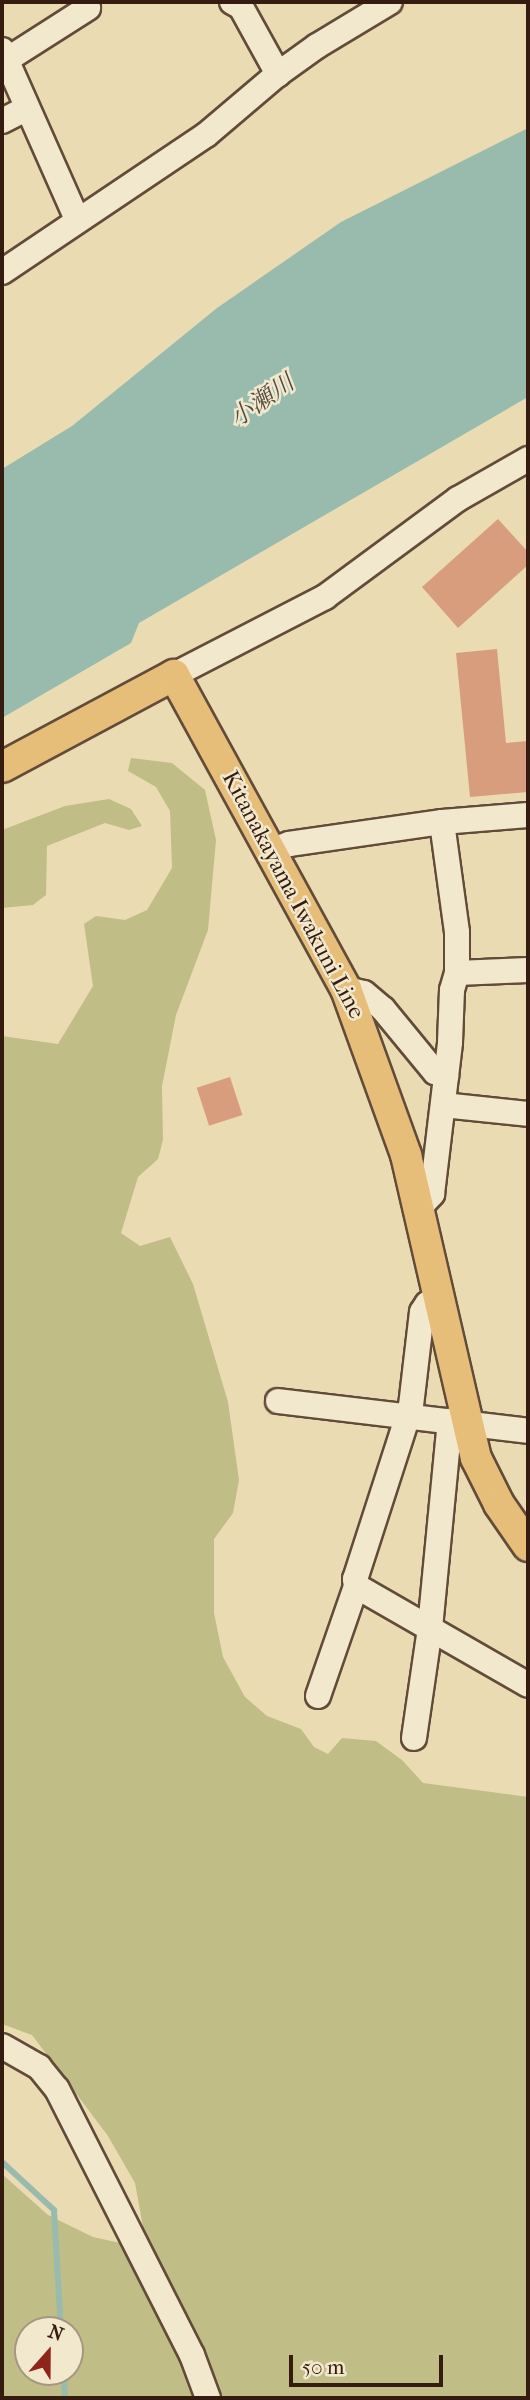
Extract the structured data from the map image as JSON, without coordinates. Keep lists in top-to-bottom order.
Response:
{
  "streets": {
    "main road": ["Kitanakayama Iwakuni Line"]
  },
  "water": ["小瀬川"],
  "scale_bar": "50 m",
  "north": "top"
}
